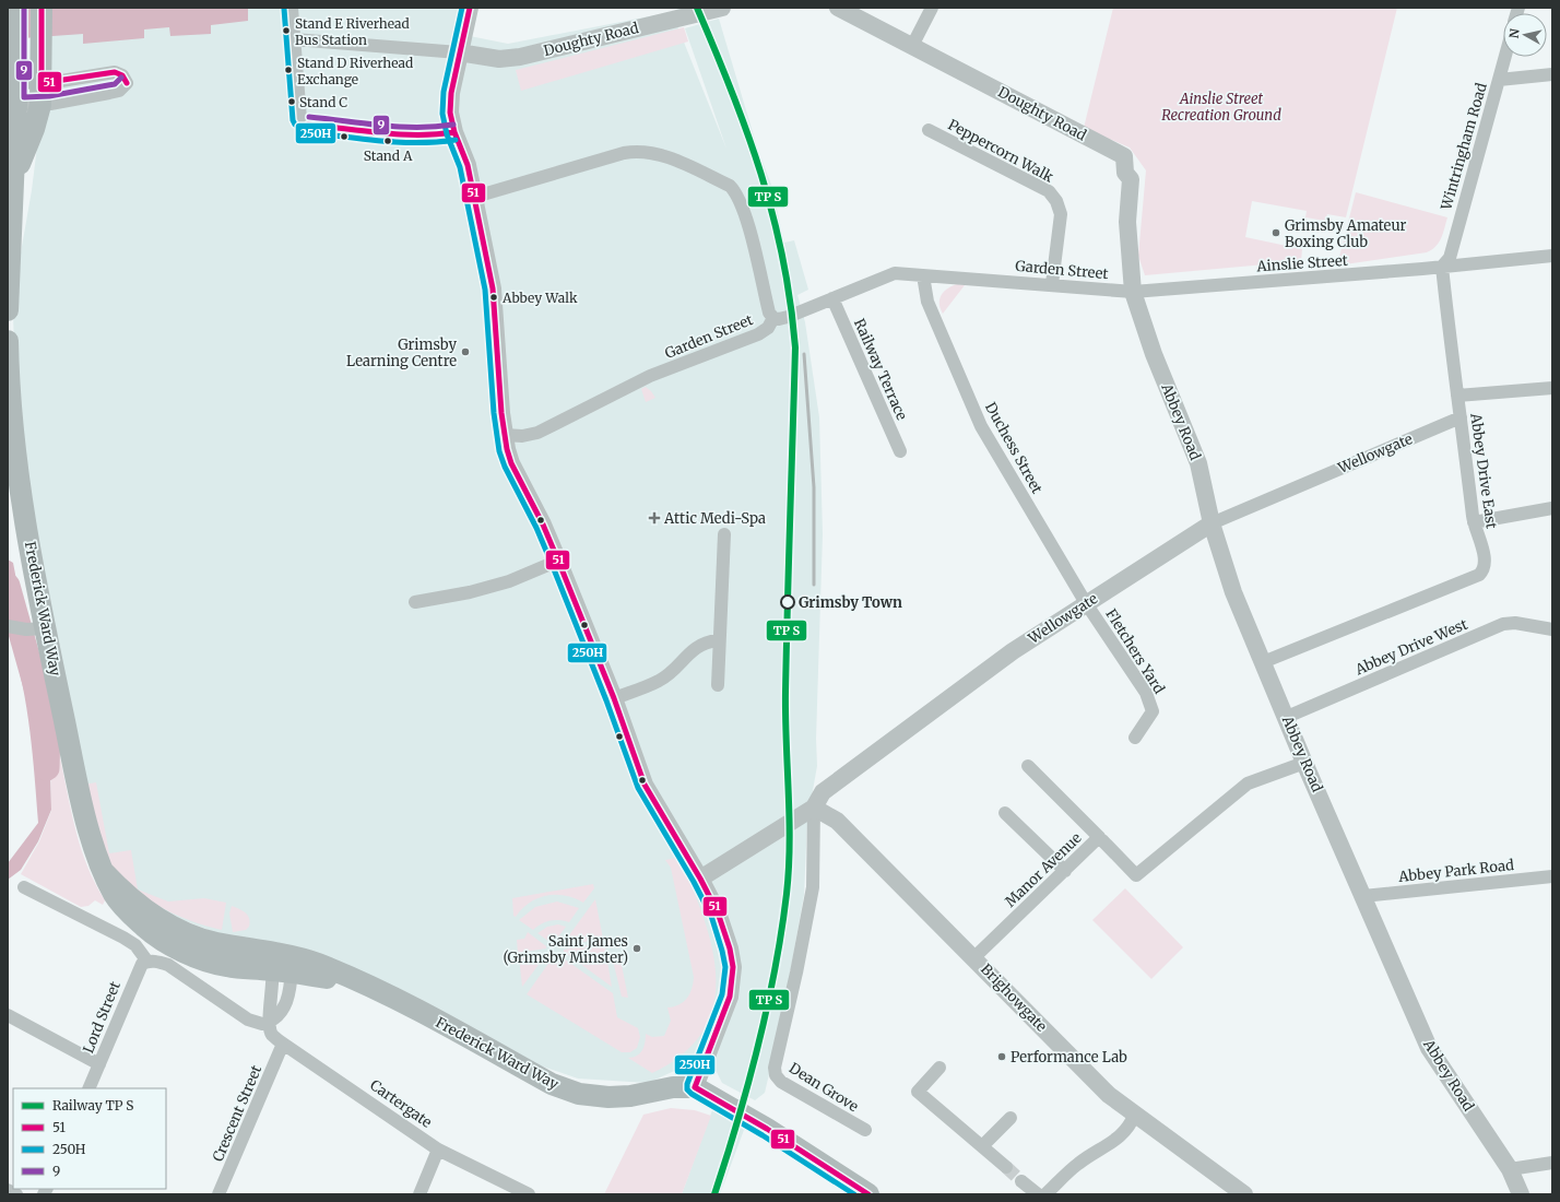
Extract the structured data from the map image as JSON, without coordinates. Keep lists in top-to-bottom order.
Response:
{
  "streets": {
    "main road": ["Frederick Ward Way"],
    "street": [
      "Doughty Road",
      "Wintringham Road",
      "Peppercorn Walk",
      "Ainslie Street",
      "Garden Street",
      "Railway Terrace",
      "Abbey Road",
      "Duchess Street",
      "Wellowgate",
      "Abbey Drive East",
      "Abbey Drive West",
      "Fletchers Yard",
      "Manor Avenue",
      "Abbey Park Road",
      "Brighowgate",
      "Lord Street",
      "Dean Grove",
      "Cartergate",
      "Crescent Street"
    ]
  },
  "crossings": [
    ["Doughty Road", "Ainslie Street"],
    ["Doughty Road", "Garden Street"],
    ["Doughty Road", "Abbey Road"],
    ["Wintringham Road", "Ainslie Street"],
    ["Wintringham Road", "Abbey Drive East"],
    ["Peppercorn Walk", "Garden Street"],
    ["Ainslie Street", "Garden Street"],
    ["Ainslie Street", "Abbey Road"],
    ["Ainslie Street", "Abbey Drive East"],
    ["Garden Street", "Railway Terrace"],
    ["Garden Street", "Abbey Road"],
    ["Garden Street", "Duchess Street"],
    ["Abbey Road", "Wellowgate"],
    ["Abbey Road", "Abbey Drive East"],
    ["Abbey Road", "Abbey Drive West"],
    ["Abbey Road", "Manor Avenue"],
    ["Abbey Road", "Abbey Park Road"],
    ["Duchess Street", "Wellowgate"],
    ["Duchess Street", "Fletchers Yard"],
    ["Wellowgate", "Abbey Drive East"],
    ["Wellowgate", "Fletchers Yard"],
    ["Wellowgate", "Brighowgate"],
    ["Wellowgate", "Dean Grove"],
    ["Manor Avenue", "Brighowgate"],
    ["Brighowgate", "Dean Grove"],
    ["Cartergate", "Crescent Street"]
  ],
  "parks": ["Ainslie Street Recreation Ground"],
  "places": {
    "other": [
      "Stand E Riverhead Bus Station",
      "Stand D Riverhead Exchange",
      "Stand C",
      "Stand A",
      "Grimsby Amateur Boxing Club",
      "Abbey Walk",
      "Grimsby Learning Centre",
      "Grimsby Town",
      "Saint James (Grimsby Minster)",
      "Performance Lab"
    ],
    "health": ["Attic Medi-Spa"]
  },
  "lines": ["transit line 51", "transit line 250H", "transit line 9"],
  "legend": [
    "Railway TP S",
    "51",
    "250H",
    "9"
  ],
  "north": "left"
}
